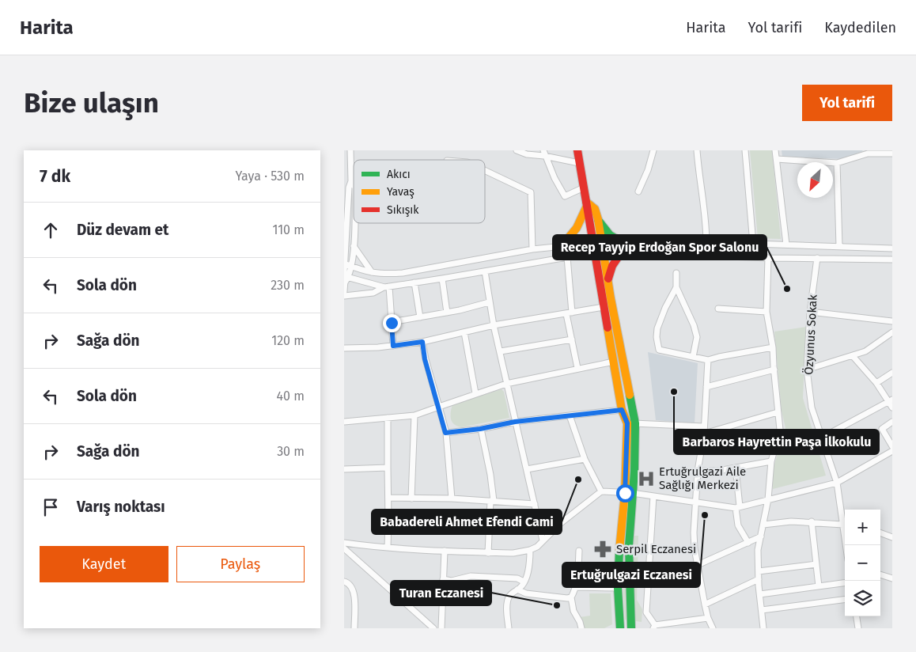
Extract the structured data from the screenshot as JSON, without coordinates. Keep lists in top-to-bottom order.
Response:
{
  "streets": {
    "street": ["Özyunus Sokak"]
  },
  "places": {
    "other": [
      "Recep Tayyip Erdoğan Spor Salonu",
      "Barbaros Hayrettin Paşa İlkokulu",
      "Babadereli Ahmet Efendi Cami",
      "Ertuğrulgazi Eczanesi",
      "Turan Eczanesi"
    ],
    "hospital": ["Ertuğrulgazi Aile Sağlığı Merkezi"],
    "pharmacy": ["Serpil Eczanesi"]
  },
  "legend": ["Akıcı", "Yavaş", "Sıkışık"],
  "north": "bottom left",
  "page": {
    "header": "Harita",
    "nav": ["Harita", "Yol tarifi", "Kaydedilen"],
    "buttons": [
      "Yol tarifi",
      ["Kaydet", "Paylaş"]
    ],
    "title": "Bize ulaşın",
    "heading": ["7 dk", "Yaya · 530 m"],
    "list": [
      ["Düz devam et", "110 m"],
      ["Sola dön", "230 m"],
      ["Sağa dön", "120 m"],
      ["Sola dön", "40 m"],
      ["Sağa dön", "30 m"],
      "Varış noktası"
    ],
    "map_buttons": ["+", "−"]
  }
}
